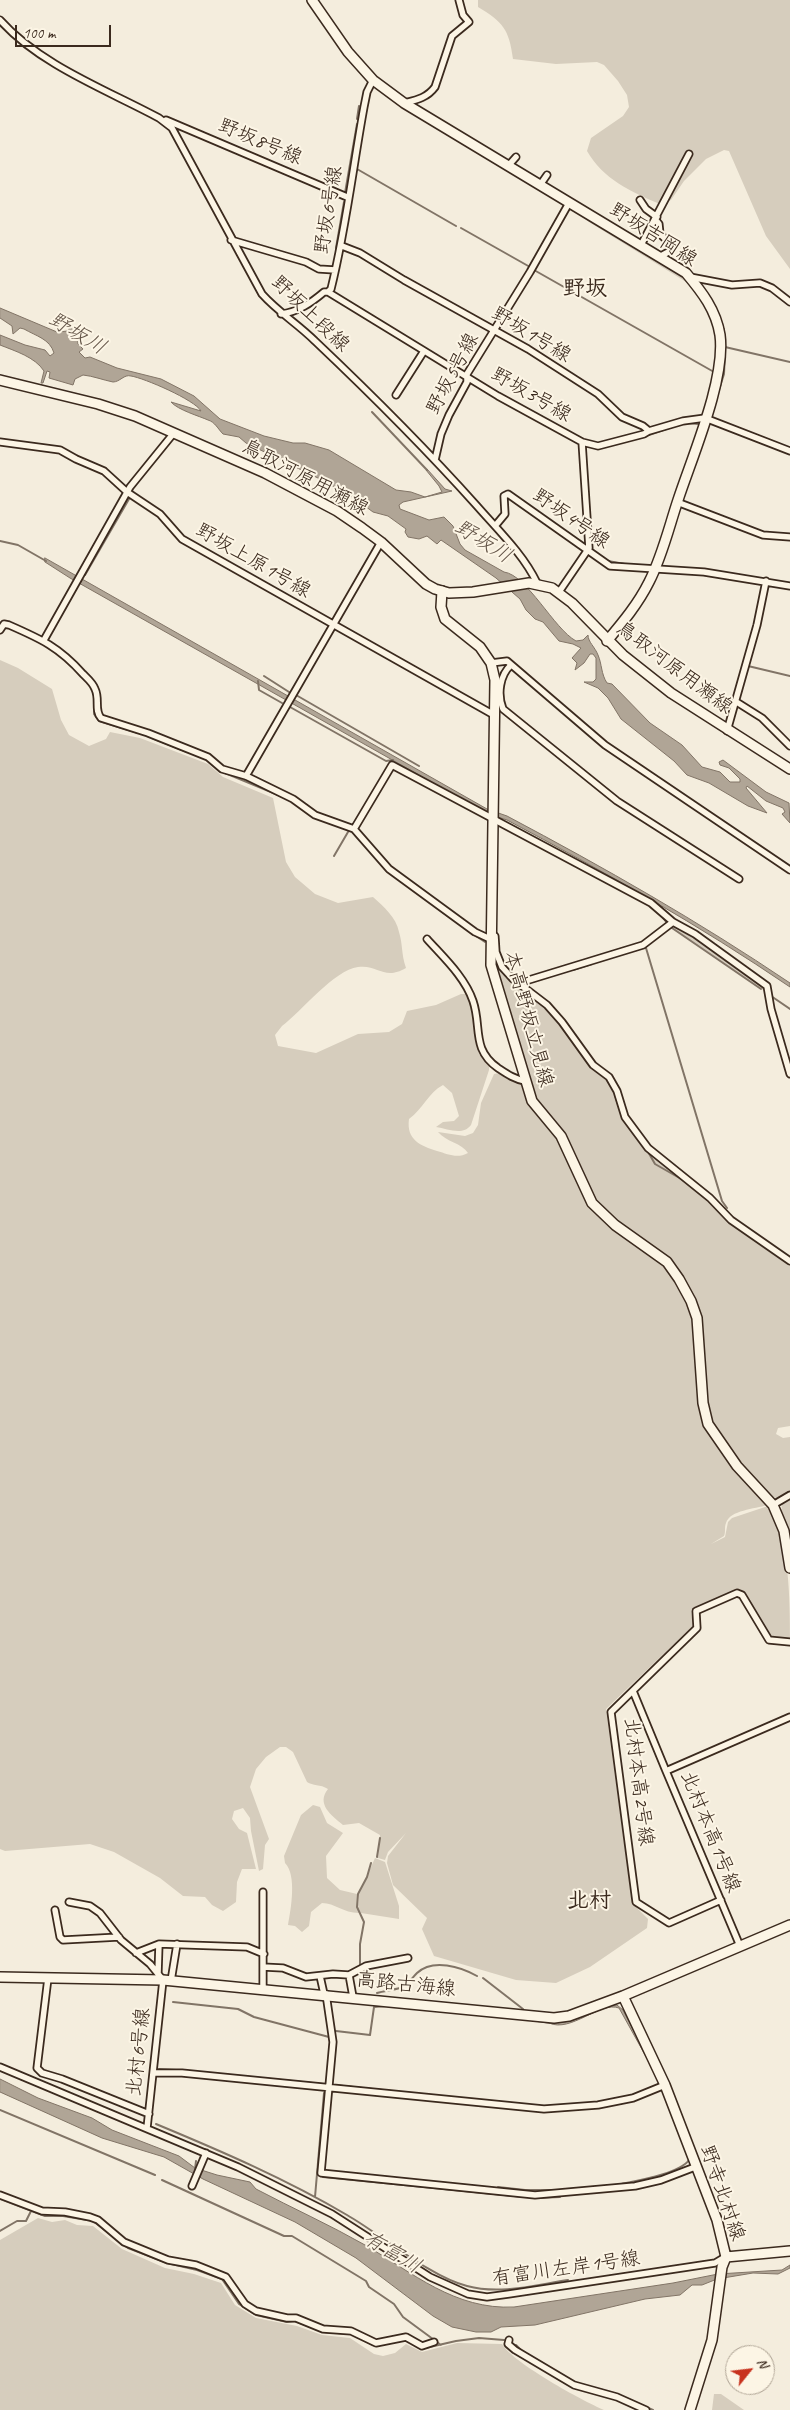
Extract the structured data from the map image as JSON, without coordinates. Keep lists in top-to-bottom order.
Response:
{
  "streets": {
    "street": [
      "野坂8号線",
      "野坂6号線",
      "野坂吉岡線",
      "野坂上段線",
      "野坂1号線",
      "野坂5号線",
      "野坂3号線",
      "鳥取河原用瀬線",
      "野坂4号線",
      "野坂上原1号線",
      "本高野坂立見線",
      "北村本高2号線",
      "北村本高1号線",
      "高路古海線",
      "北村6号線",
      "野寺北村線",
      "有富川左岸1号線"
    ]
  },
  "crossings": [
    ["野坂8号線", "野坂6号線"],
    ["野坂8号線", "野坂上段線"],
    ["野坂6号線", "野坂吉岡線"],
    ["野坂6号線", "野坂1号線"],
    ["野坂6号線", "野坂3号線"],
    ["野坂吉岡線", "野坂5号線"],
    ["野坂吉岡線", "鳥取河原用瀬線"],
    ["野坂吉岡線", "野坂4号線"],
    ["野坂上段線", "野坂5号線"],
    ["野坂上段線", "鳥取河原用瀬線"],
    ["野坂上段線", "野坂4号線"],
    ["野坂1号線", "野坂5号線"],
    ["野坂5号線", "野坂3号線"],
    ["野坂3号線", "野坂4号線"],
    ["鳥取河原用瀬線", "本高野坂立見線"],
    ["野坂上原1号線", "本高野坂立見線"],
    ["北村本高2号線", "北村本高1号線"],
    ["北村本高1号線", "高路古海線"],
    ["高路古海線", "北村6号線"],
    ["高路古海線", "野寺北村線"],
    ["北村6号線", "有富川左岸1号線"],
    ["野寺北村線", "有富川左岸1号線"]
  ],
  "districts": ["野坂", "北村"],
  "water": ["野坂川", "有富川"],
  "scale_bar": "100 m",
  "north": "top right"
}
